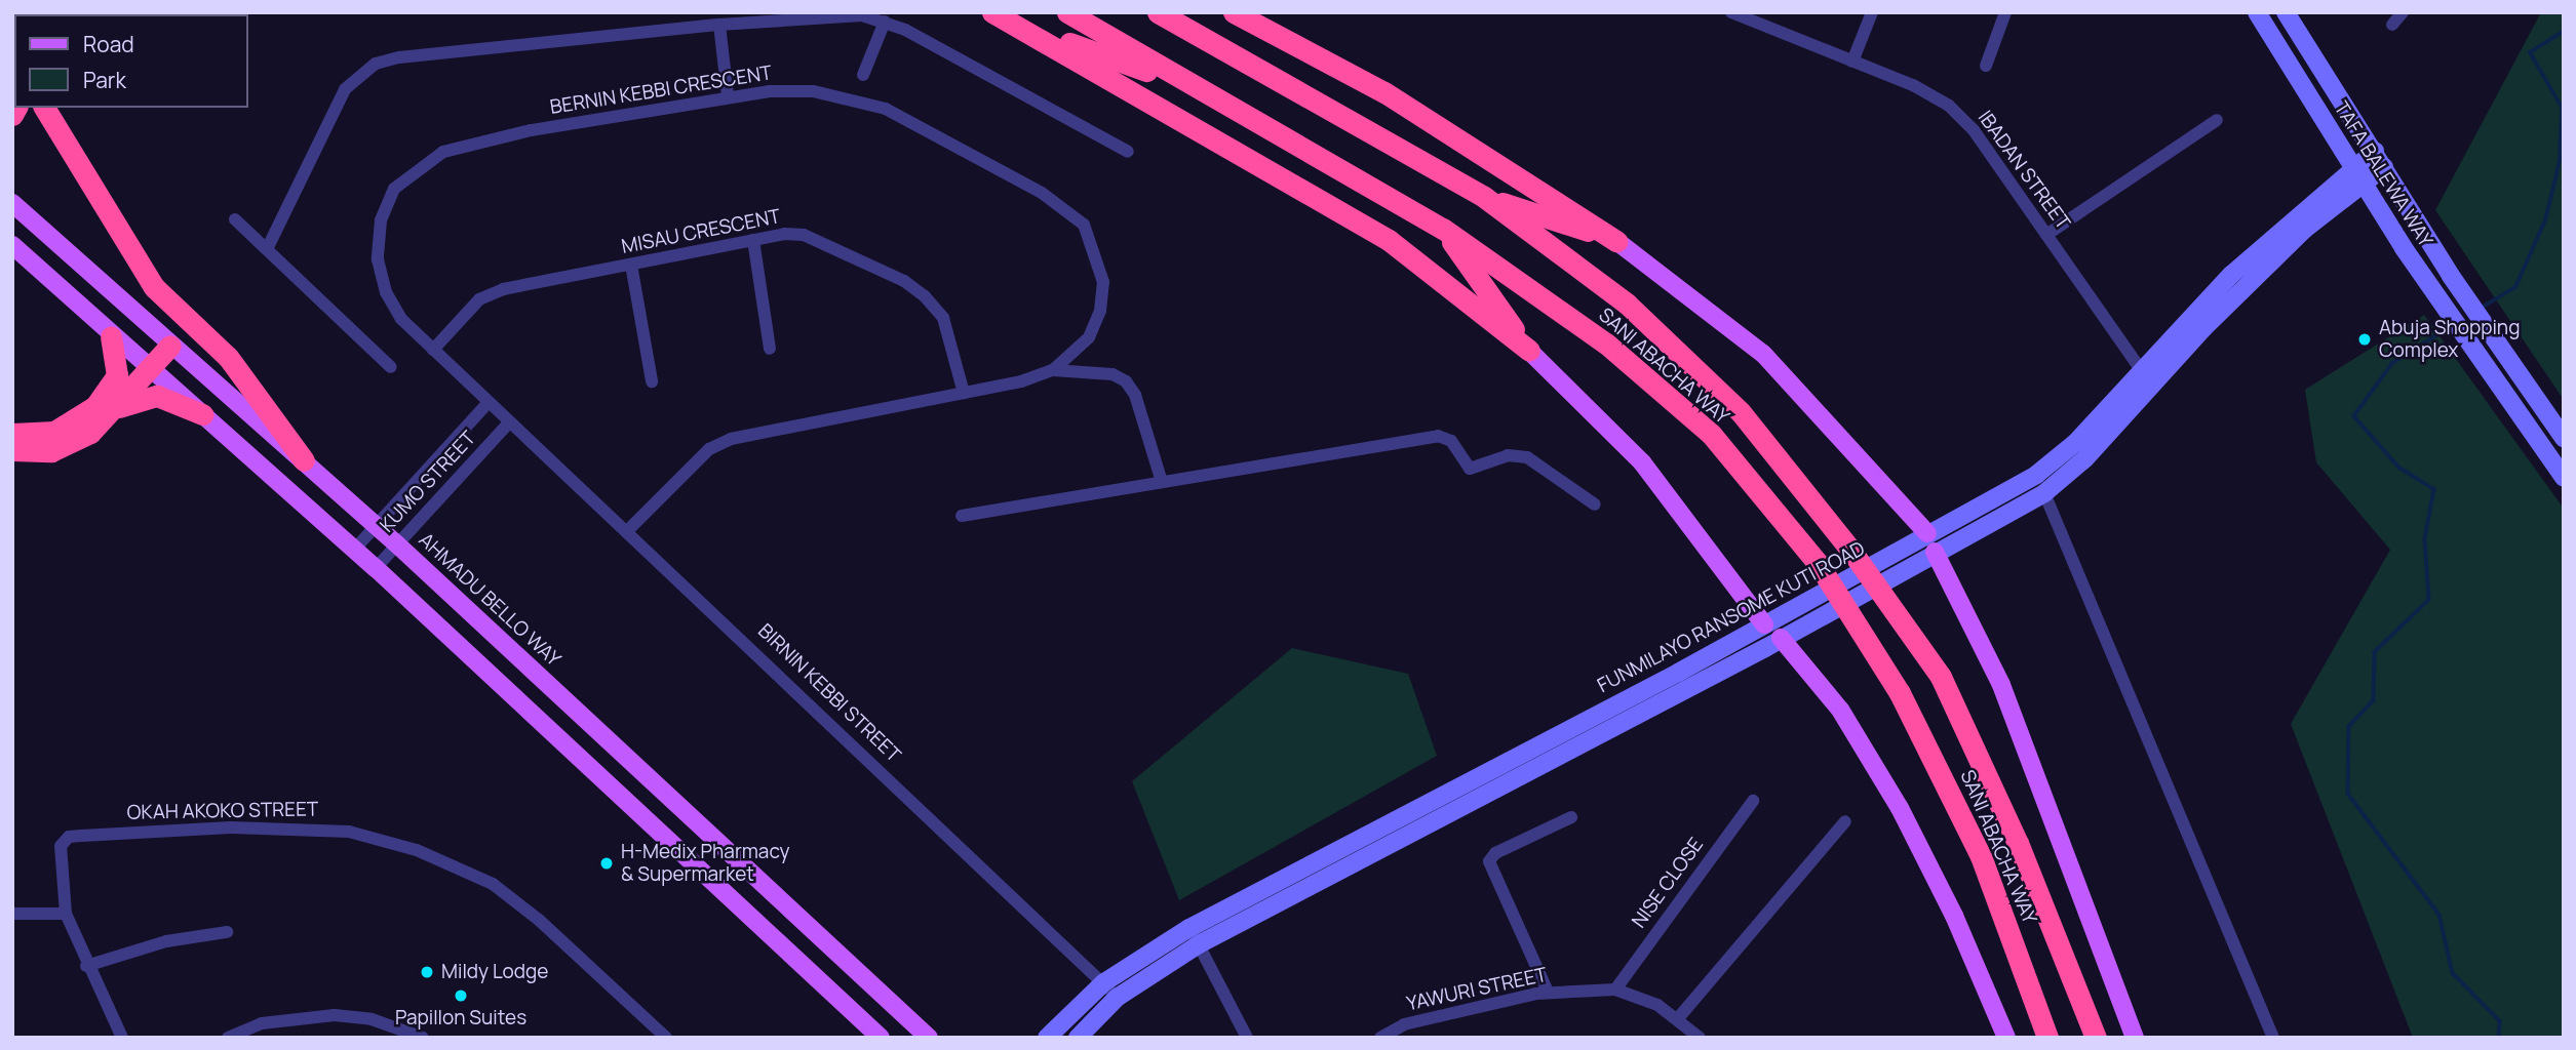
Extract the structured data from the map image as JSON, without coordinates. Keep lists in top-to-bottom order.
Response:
{
  "streets": {
    "highway": ["SANI ABACHA WAY"],
    "main road": ["AHMADU BELLO WAY"],
    "street": [
      "BERNIN KEBBI CRESCENT",
      "IBADAN STREET",
      "TAFA BALEWA WAY",
      "MISAU CRESCENT",
      "KUMO STREET",
      "FUNMILAYO RANSOME KUTI ROAD",
      "BIRNIN KEBBI STREET",
      "OKAH AKOKO STREET",
      "NISE CLOSE",
      "YAWURI STREET"
    ]
  },
  "crossings": [
    ["BERNIN KEBBI CRESCENT", "MISAU CRESCENT"],
    ["BERNIN KEBBI CRESCENT", "KUMO STREET"],
    ["BERNIN KEBBI CRESCENT", "BIRNIN KEBBI STREET"],
    ["IBADAN STREET", "FUNMILAYO RANSOME KUTI ROAD"],
    ["TAFA BALEWA WAY", "FUNMILAYO RANSOME KUTI ROAD"],
    ["KUMO STREET", "AHMADU BELLO WAY"],
    ["KUMO STREET", "BIRNIN KEBBI STREET"],
    ["FUNMILAYO RANSOME KUTI ROAD", "BIRNIN KEBBI STREET"],
    ["NISE CLOSE", "YAWURI STREET"]
  ],
  "places": [
    "Abuja Shopping Complex",
    "H-Medix Pharmacy & Supermarket",
    "Mildy Lodge",
    "Papillon Suites"
  ],
  "legend": ["Road", "Park"]
}
